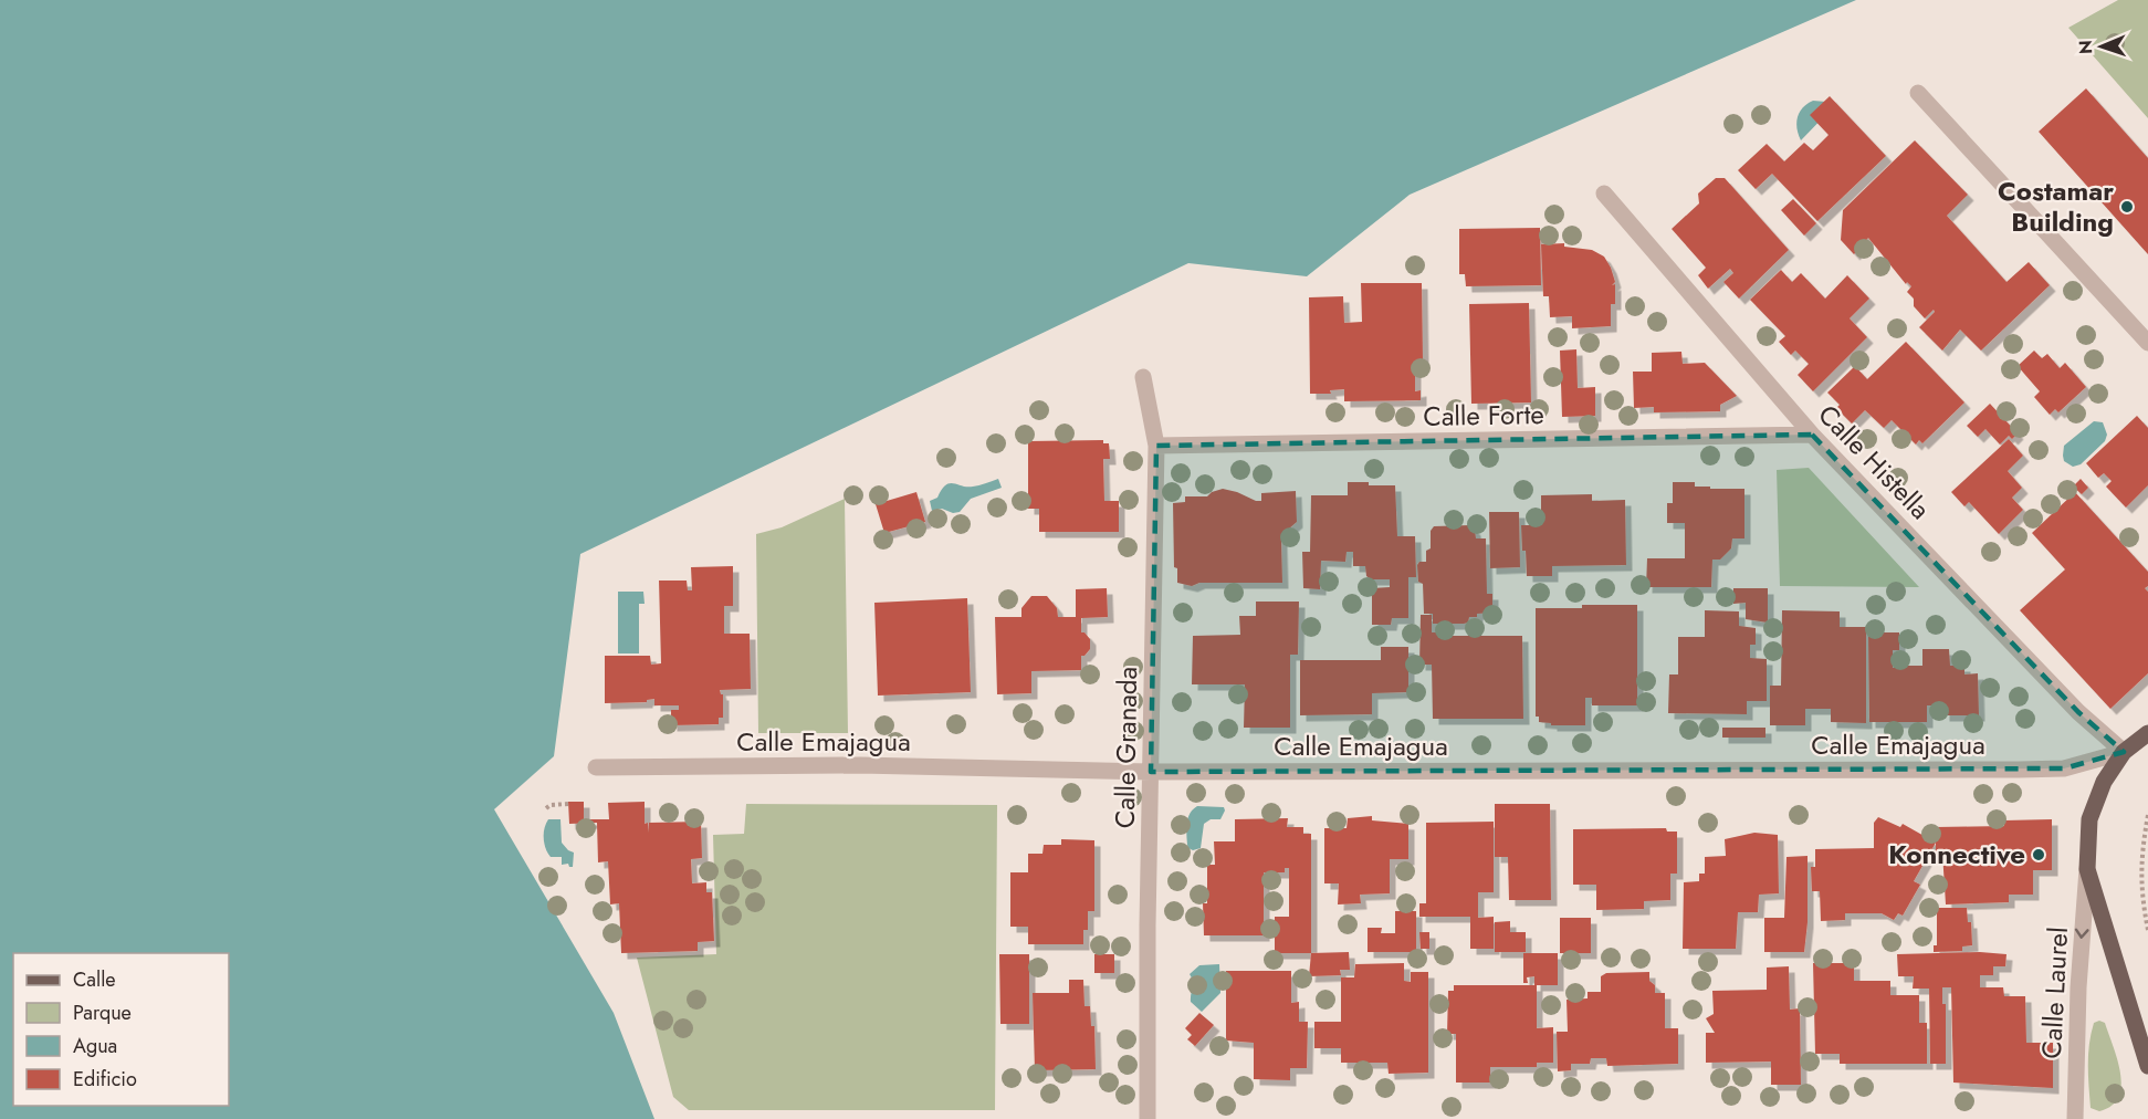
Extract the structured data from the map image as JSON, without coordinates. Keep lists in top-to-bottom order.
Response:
{
  "streets": {
    "street": [
      "Calle Forte",
      "Calle Histella",
      "Calle Emajagua",
      "Calle Granada",
      "Calle Laurel"
    ]
  },
  "crossings": [
    ["Calle Forte", "Calle Histella"],
    ["Calle Forte", "Calle Granada"],
    ["Calle Histella", "Calle Emajagua"],
    ["Calle Emajagua", "Calle Granada"]
  ],
  "one_way": ["Calle Laurel"],
  "places": ["Costamar Building", "Konnective"],
  "legend": [
    "Calle",
    "Parque",
    "Agua",
    "Edificio"
  ],
  "north": "left"
}
